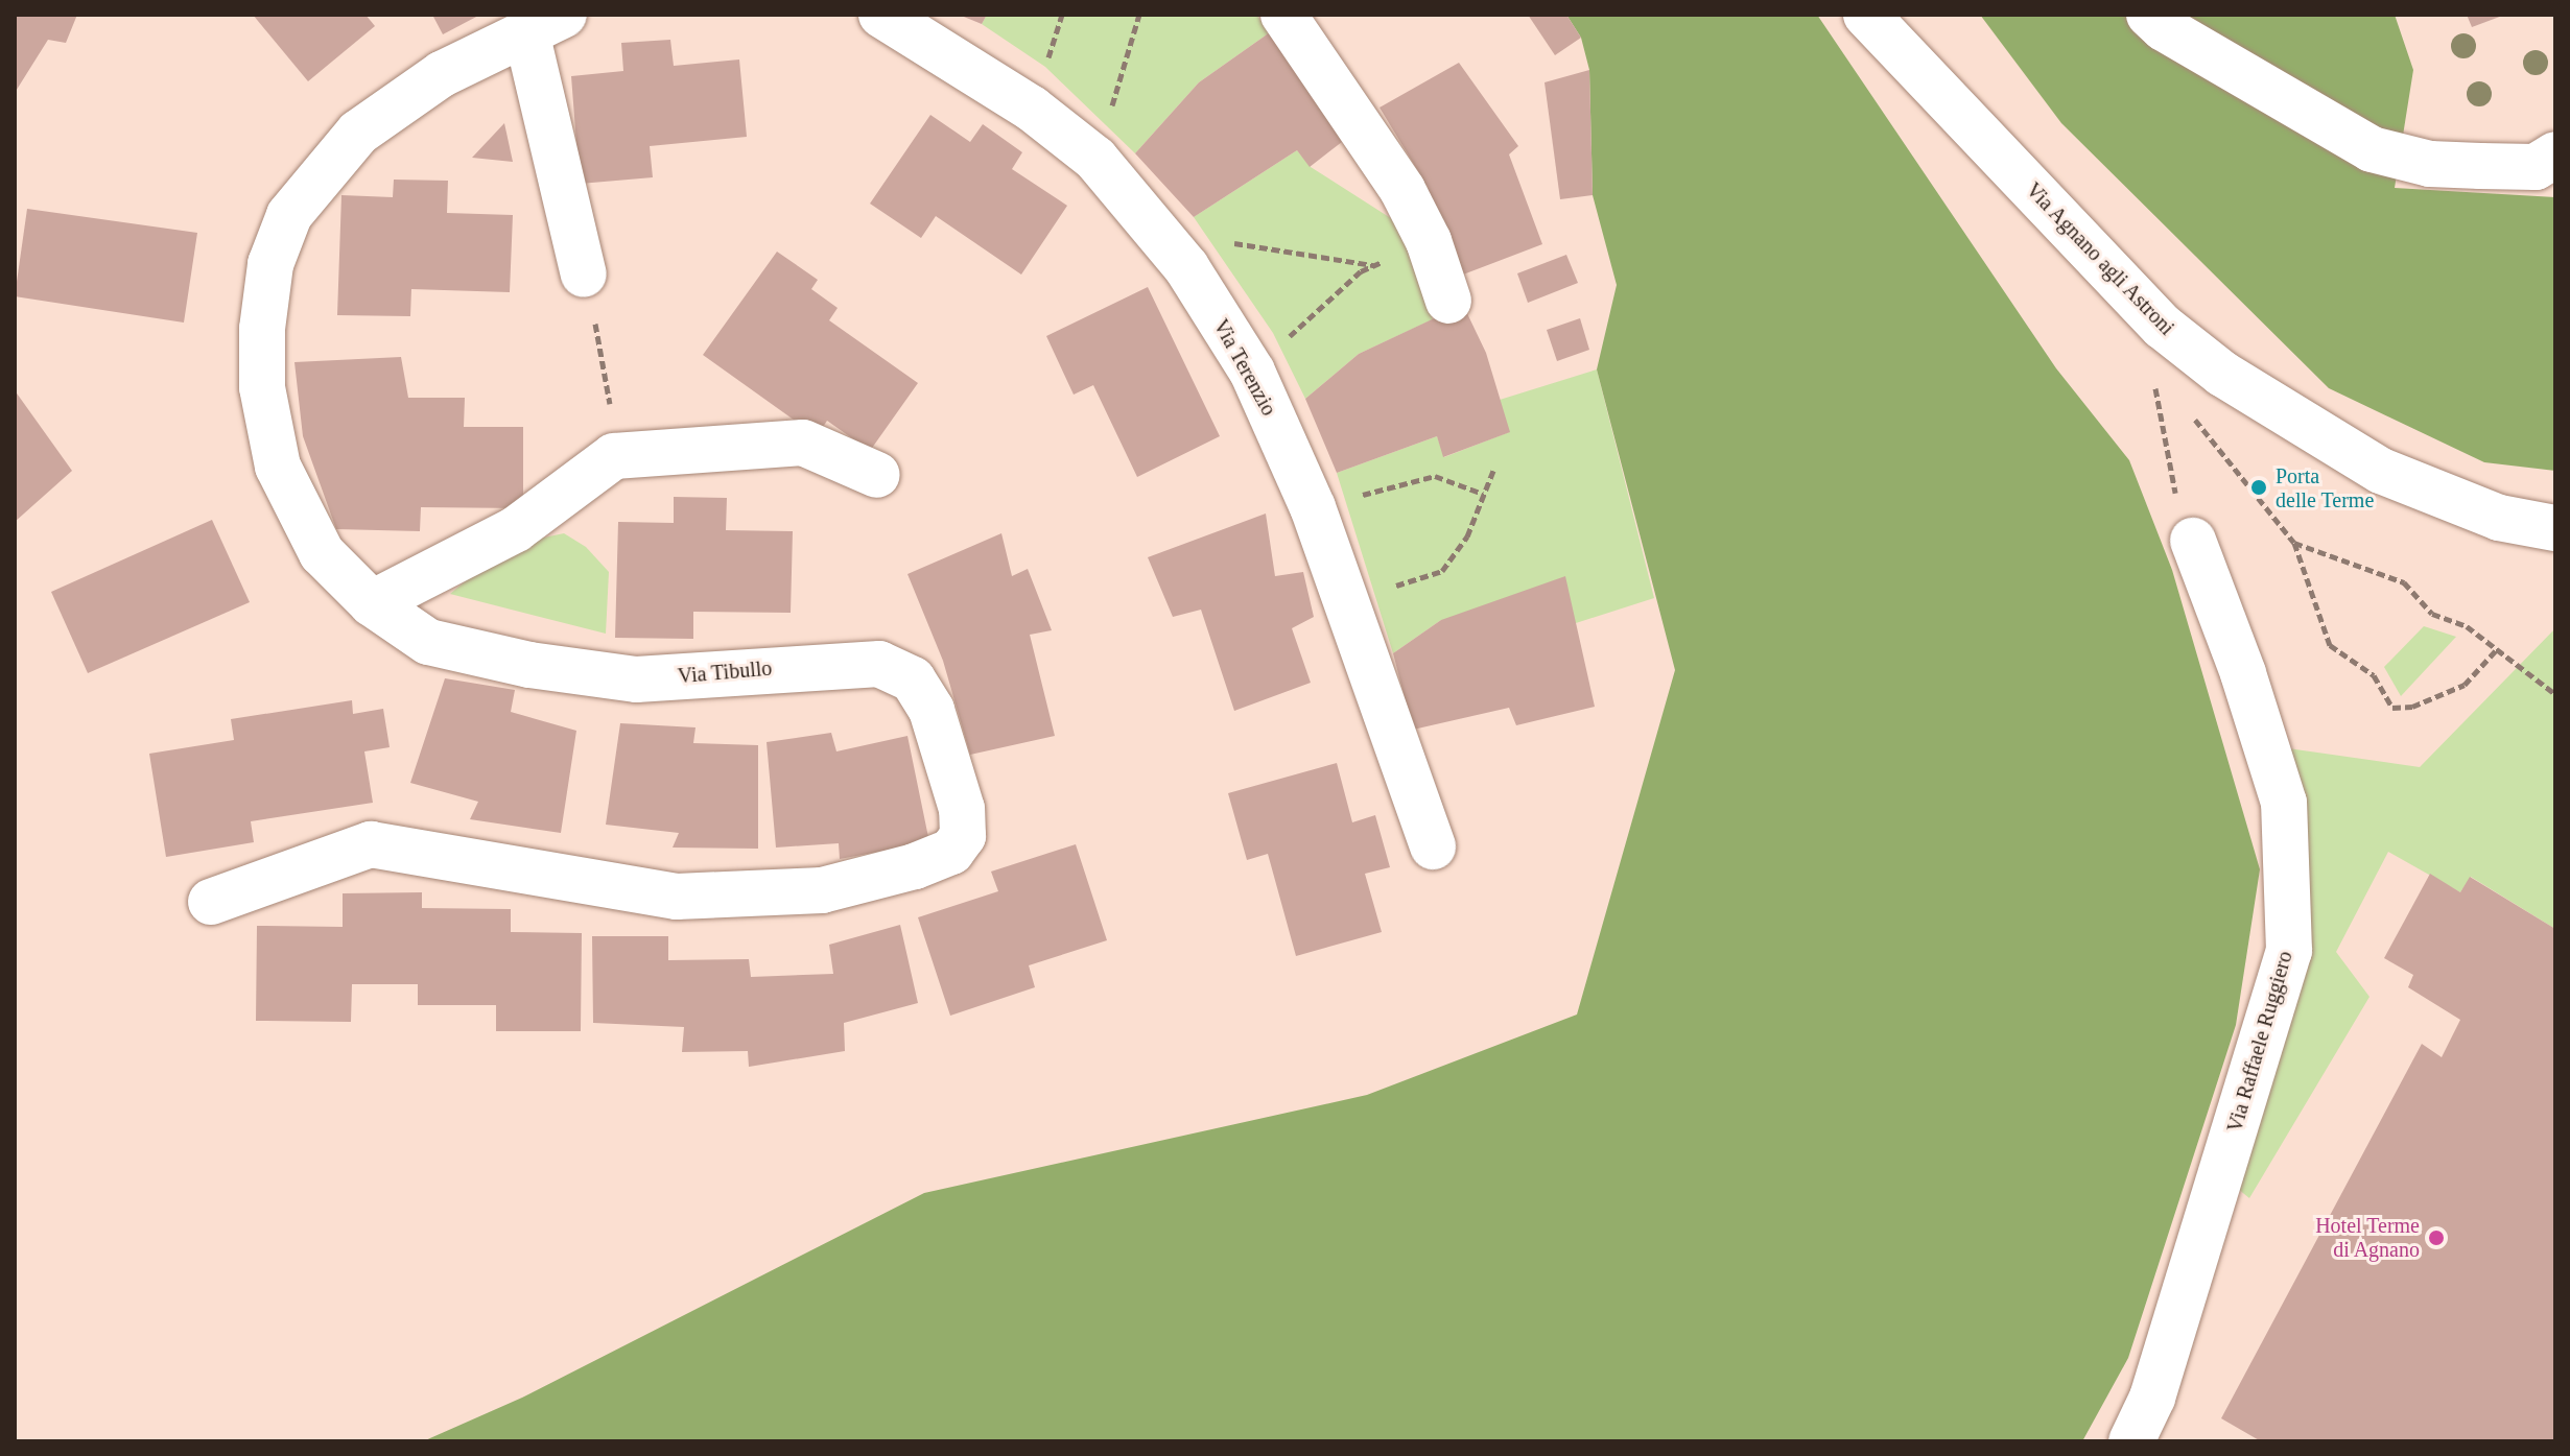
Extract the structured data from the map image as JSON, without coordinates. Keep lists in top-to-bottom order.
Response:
{
  "streets": {
    "street": [
      "Via Agnano agli Astroni",
      "Via Terenzio",
      "Via Tibullo",
      "Via Raffaele Ruggiero"
    ]
  },
  "places": ["Porta delle Terme", "Hotel Terme di Agnano"]
}
